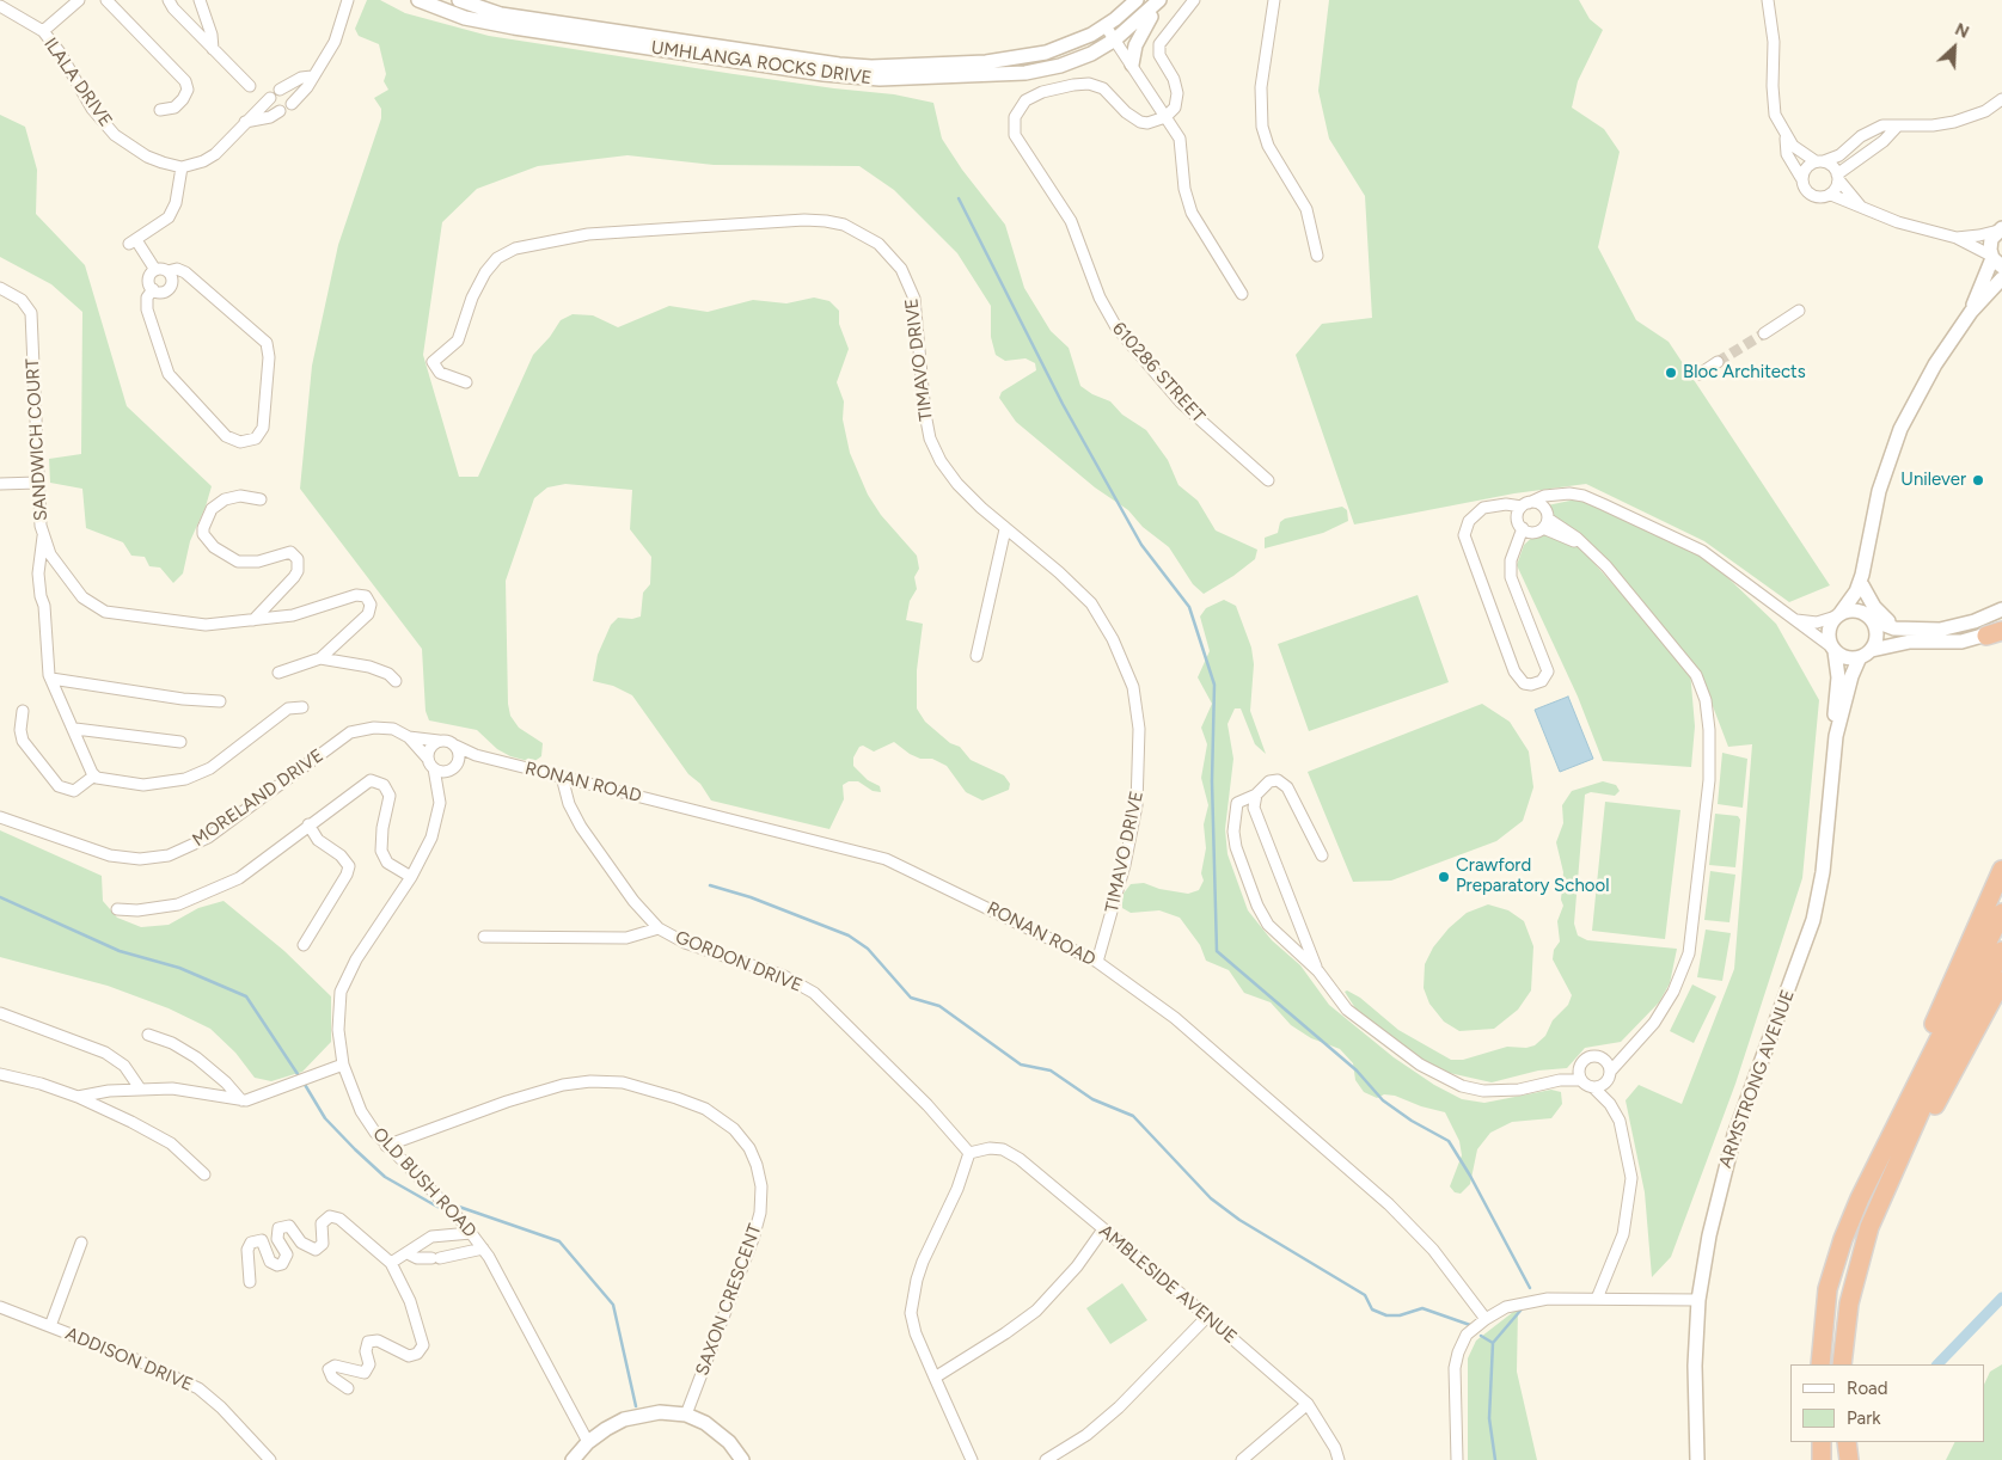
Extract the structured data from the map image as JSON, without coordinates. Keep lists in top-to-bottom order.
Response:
{
  "streets": {
    "street": [
      "UMHLANGA ROCKS DRIVE",
      "ILALA DRIVE",
      "TIMAVO DRIVE",
      "610286 STREET",
      "SANDWICH COURT",
      "RONAN ROAD",
      "MORELAND DRIVE",
      "GORDON DRIVE",
      "ARMSTRONG AVENUE",
      "OLD BUSH ROAD",
      "AMBLESIDE AVENUE",
      "SAXON CRESCENT",
      "ADDISON DRIVE"
    ]
  },
  "crossings": [
    ["TIMAVO DRIVE", "RONAN ROAD"],
    ["RONAN ROAD", "MORELAND DRIVE"],
    ["RONAN ROAD", "GORDON DRIVE"],
    ["RONAN ROAD", "OLD BUSH ROAD"],
    ["MORELAND DRIVE", "OLD BUSH ROAD"],
    ["GORDON DRIVE", "AMBLESIDE AVENUE"],
    ["OLD BUSH ROAD", "SAXON CRESCENT"]
  ],
  "places": ["Bloc Architects", "Unilever", "Crawford Preparatory School"],
  "legend": ["Road", "Park"],
  "north": "top right"
}
